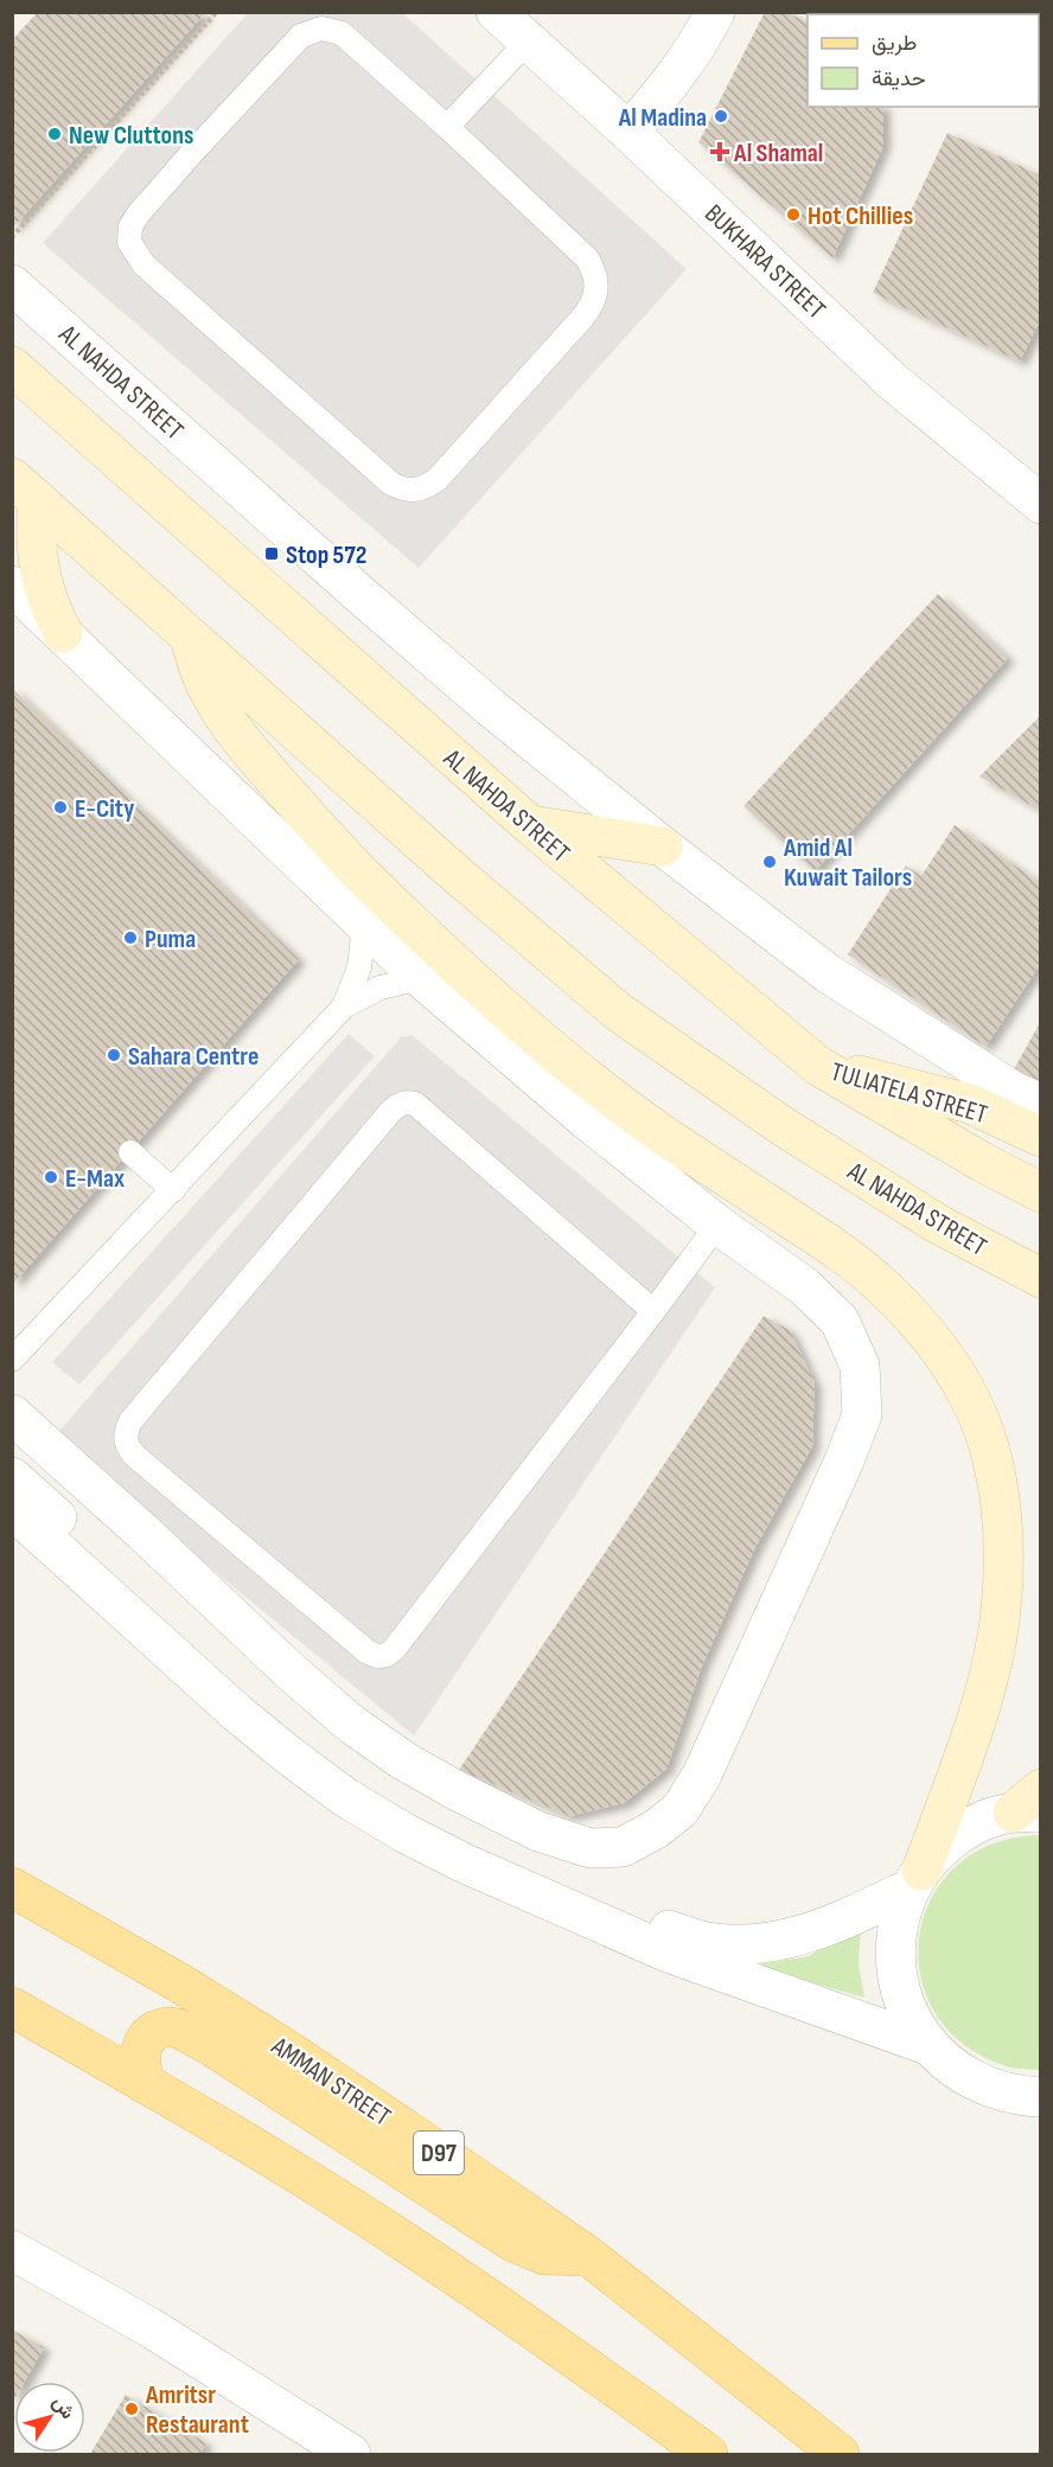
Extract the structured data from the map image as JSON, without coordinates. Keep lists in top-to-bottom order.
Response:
{
  "streets": {
    "main road": [
      "AL NAHDA STREET",
      "TULIATELA STREET",
      "AMMAN STREET",
      "D97"
    ],
    "street": ["BUKHARA STREET"]
  },
  "crossings": [
    ["AL NAHDA STREET", "TULIATELA STREET"]
  ],
  "places": {
    "other": [
      "Al Madina",
      "New Cluttons",
      "Hot Chillies",
      "E-City",
      "Amid Al Kuwait Tailors",
      "Puma",
      "Sahara Centre",
      "E-Max",
      "Amritsr Restaurant"
    ],
    "health": ["Al Shamal"],
    "transit": ["Stop 572"]
  },
  "legend": ["طريق", "حديقة"],
  "north": "top right"
}
